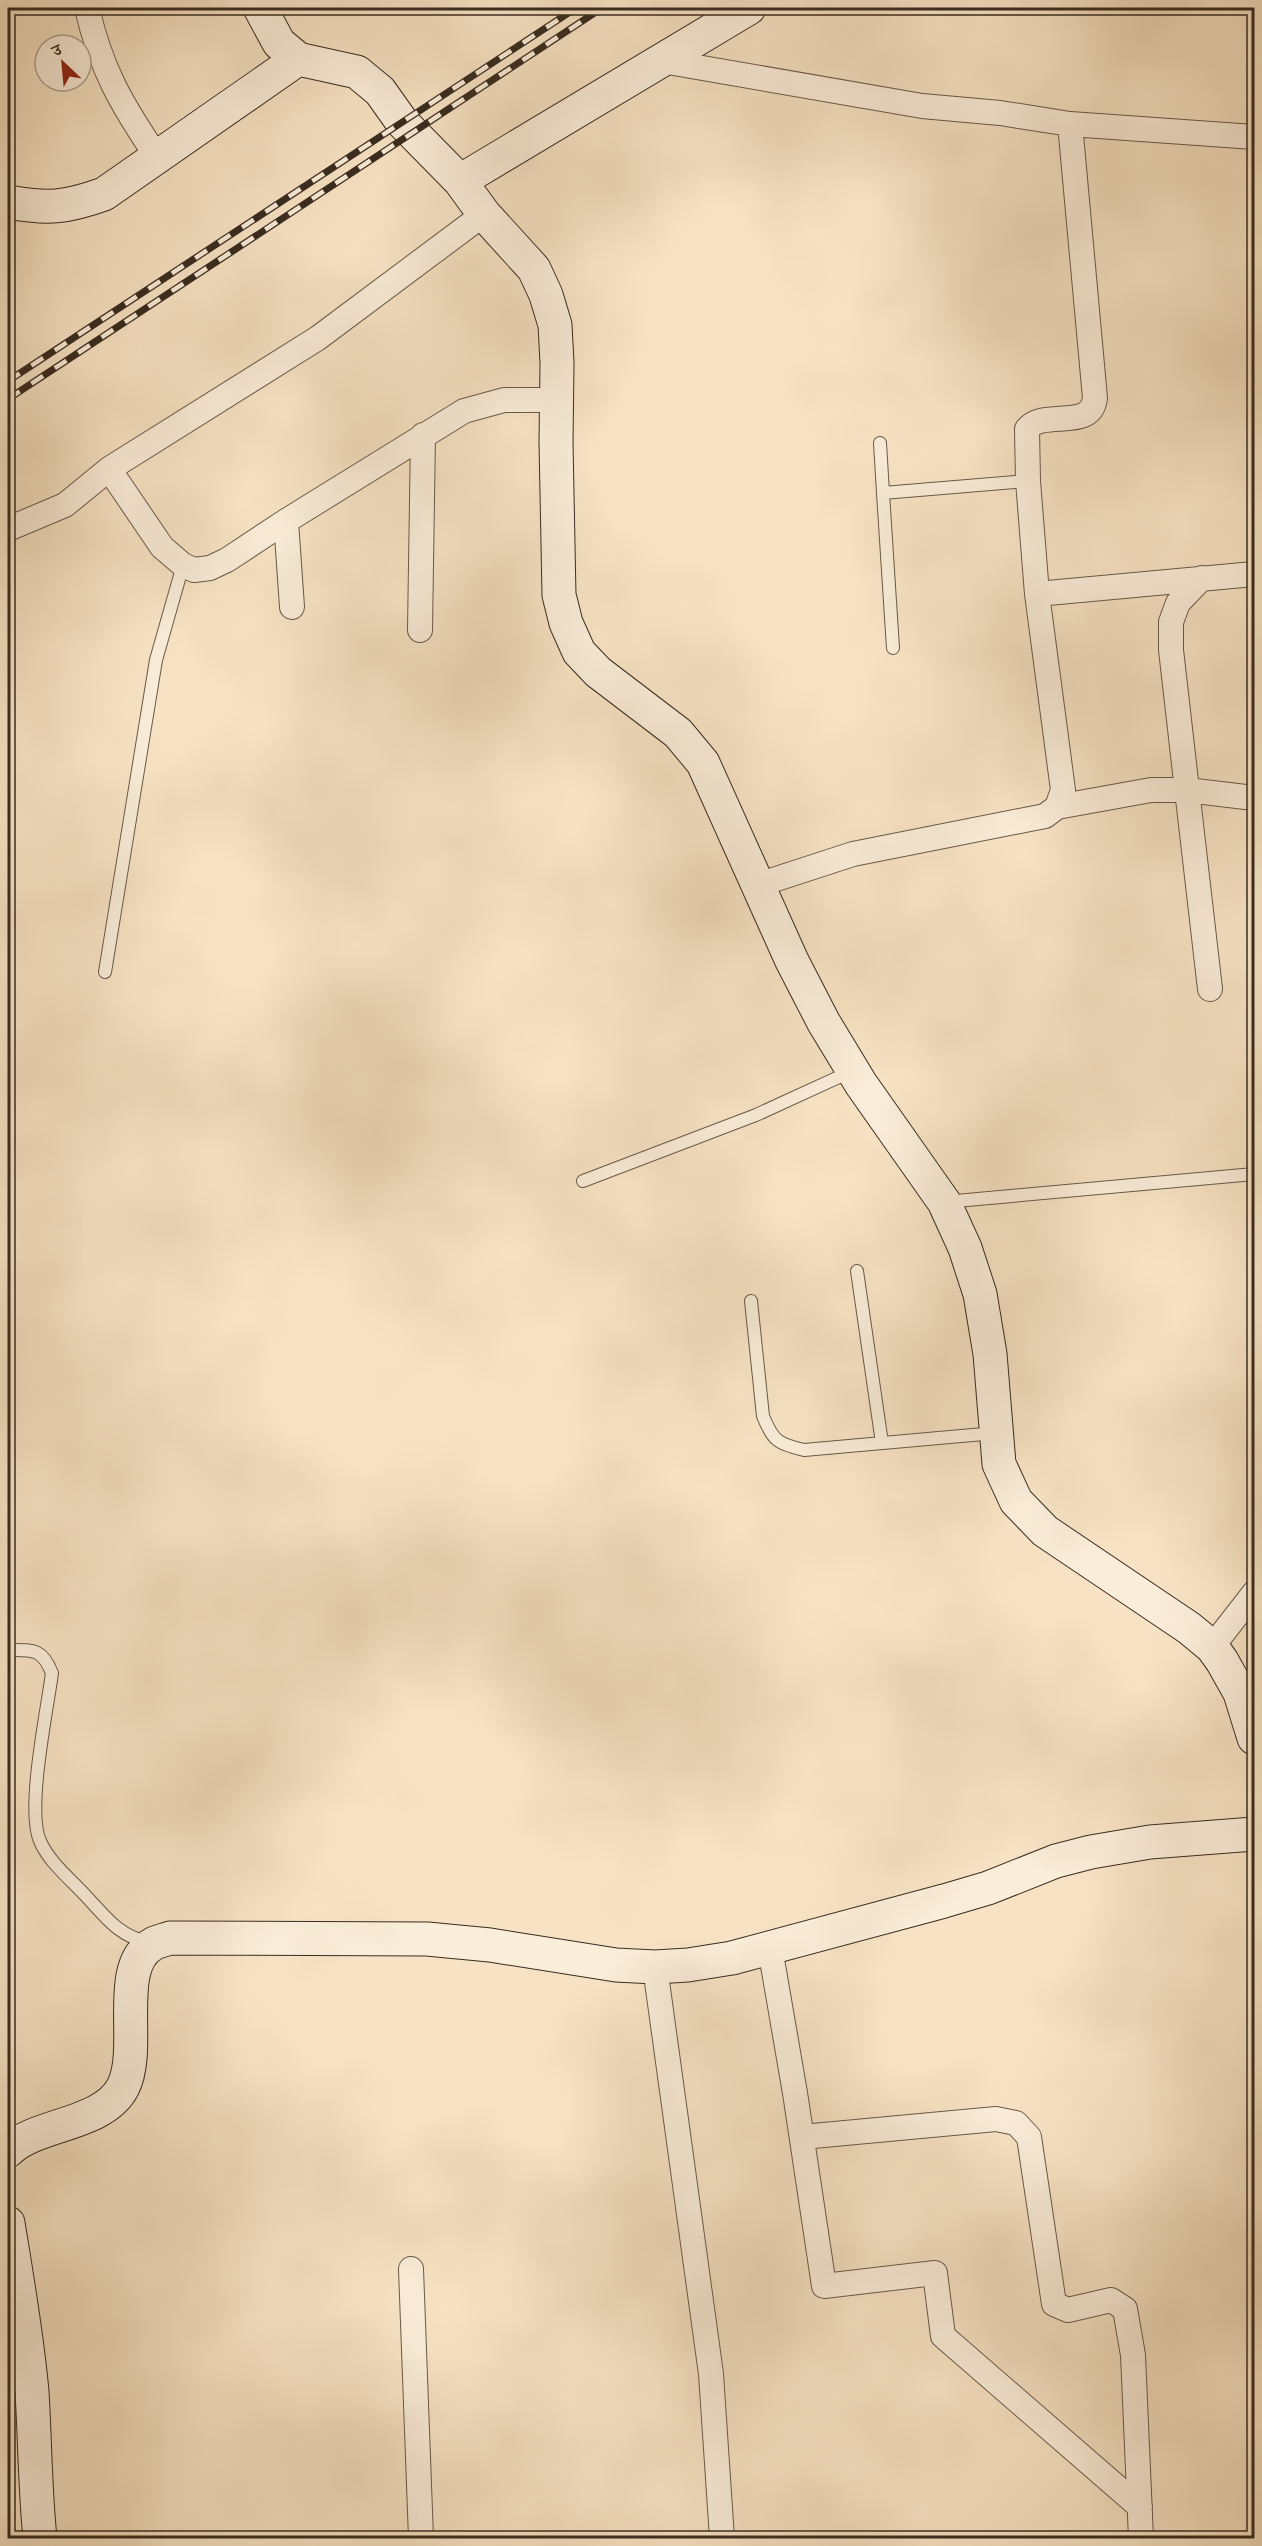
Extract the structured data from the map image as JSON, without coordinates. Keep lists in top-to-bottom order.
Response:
{
  "north": "top left"
}
